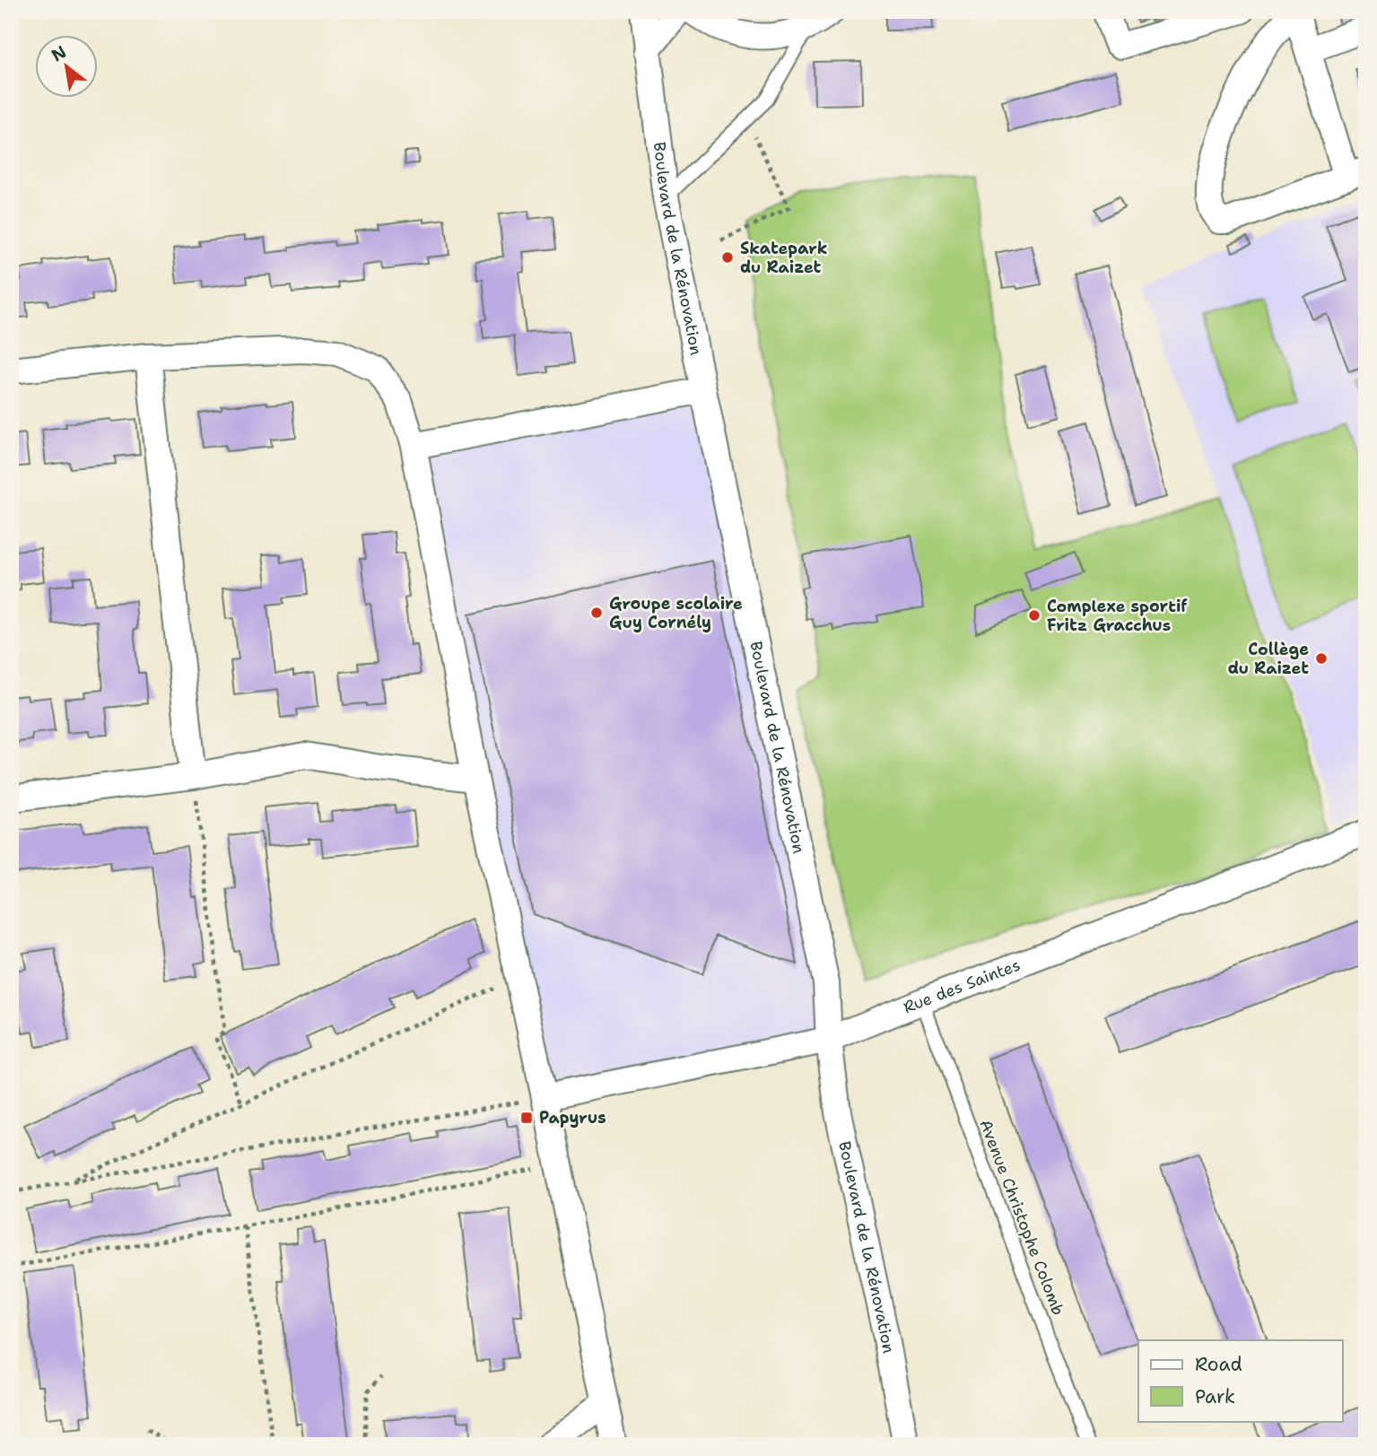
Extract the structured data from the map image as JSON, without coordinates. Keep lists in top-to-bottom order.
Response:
{
  "streets": {
    "street": ["Boulevard de la Rénovation", "Rue des Saintes"],
    "lane": ["Avenue Christophe Colomb"]
  },
  "crossings": [
    ["Boulevard de la Rénovation", "Rue des Saintes"],
    ["Rue des Saintes", "Avenue Christophe Colomb"]
  ],
  "places": {
    "other": [
      "Skatepark du Raizet",
      "Groupe scolaire Guy Cornély",
      "Complexe sportif Fritz Gracchus",
      "Collège du Raizet"
    ],
    "transit": ["Papyrus"]
  },
  "legend": ["Road", "Park"],
  "north": "top left"
}
